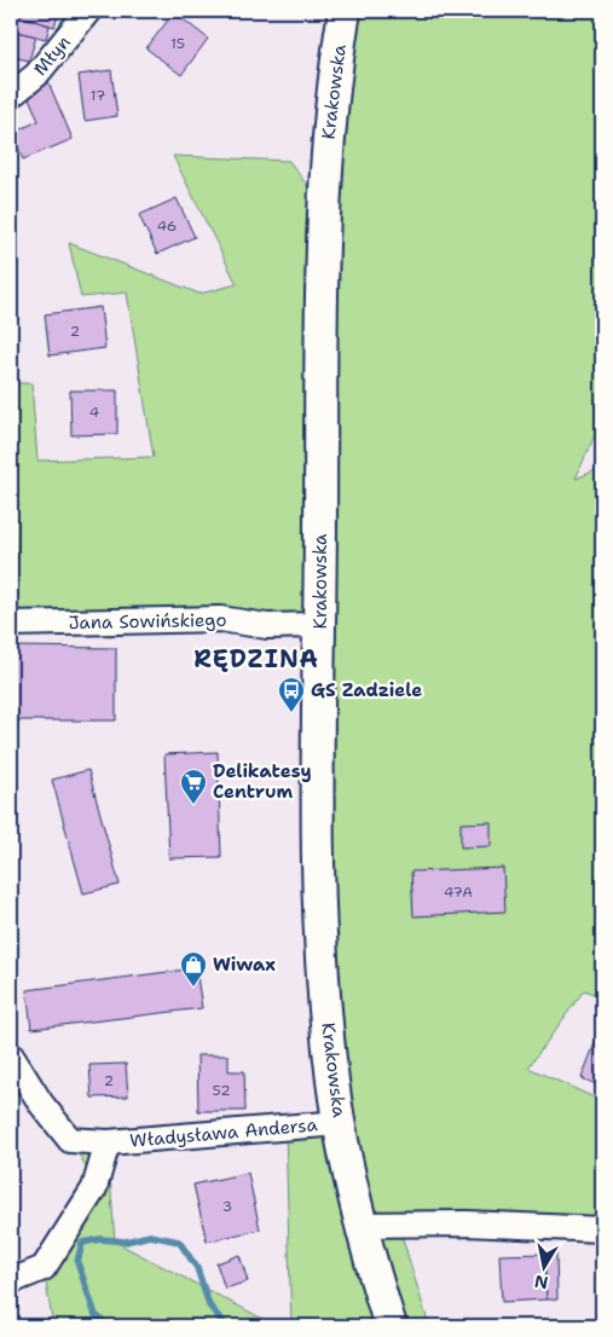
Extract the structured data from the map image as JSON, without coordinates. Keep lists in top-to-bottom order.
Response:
{
  "streets": {
    "main road": ["Krakowska"],
    "street": ["Młyn", "Jana Sowińskiego", "Władysława Andersa"]
  },
  "crossings": [
    ["Krakowska", "Jana Sowińskiego"],
    ["Krakowska", "Władysława Andersa"]
  ],
  "districts": ["RĘDZINA"],
  "places": {
    "bus stop": ["GS Zadziele"],
    "supermarket": ["Delikatesy Centrum"],
    "shop": ["Wiwax"]
  },
  "house_numbers": [
    "15",
    "17",
    "46",
    "2",
    "4",
    "47A",
    "2",
    "52",
    "3"
  ],
  "north": "bottom"
}
